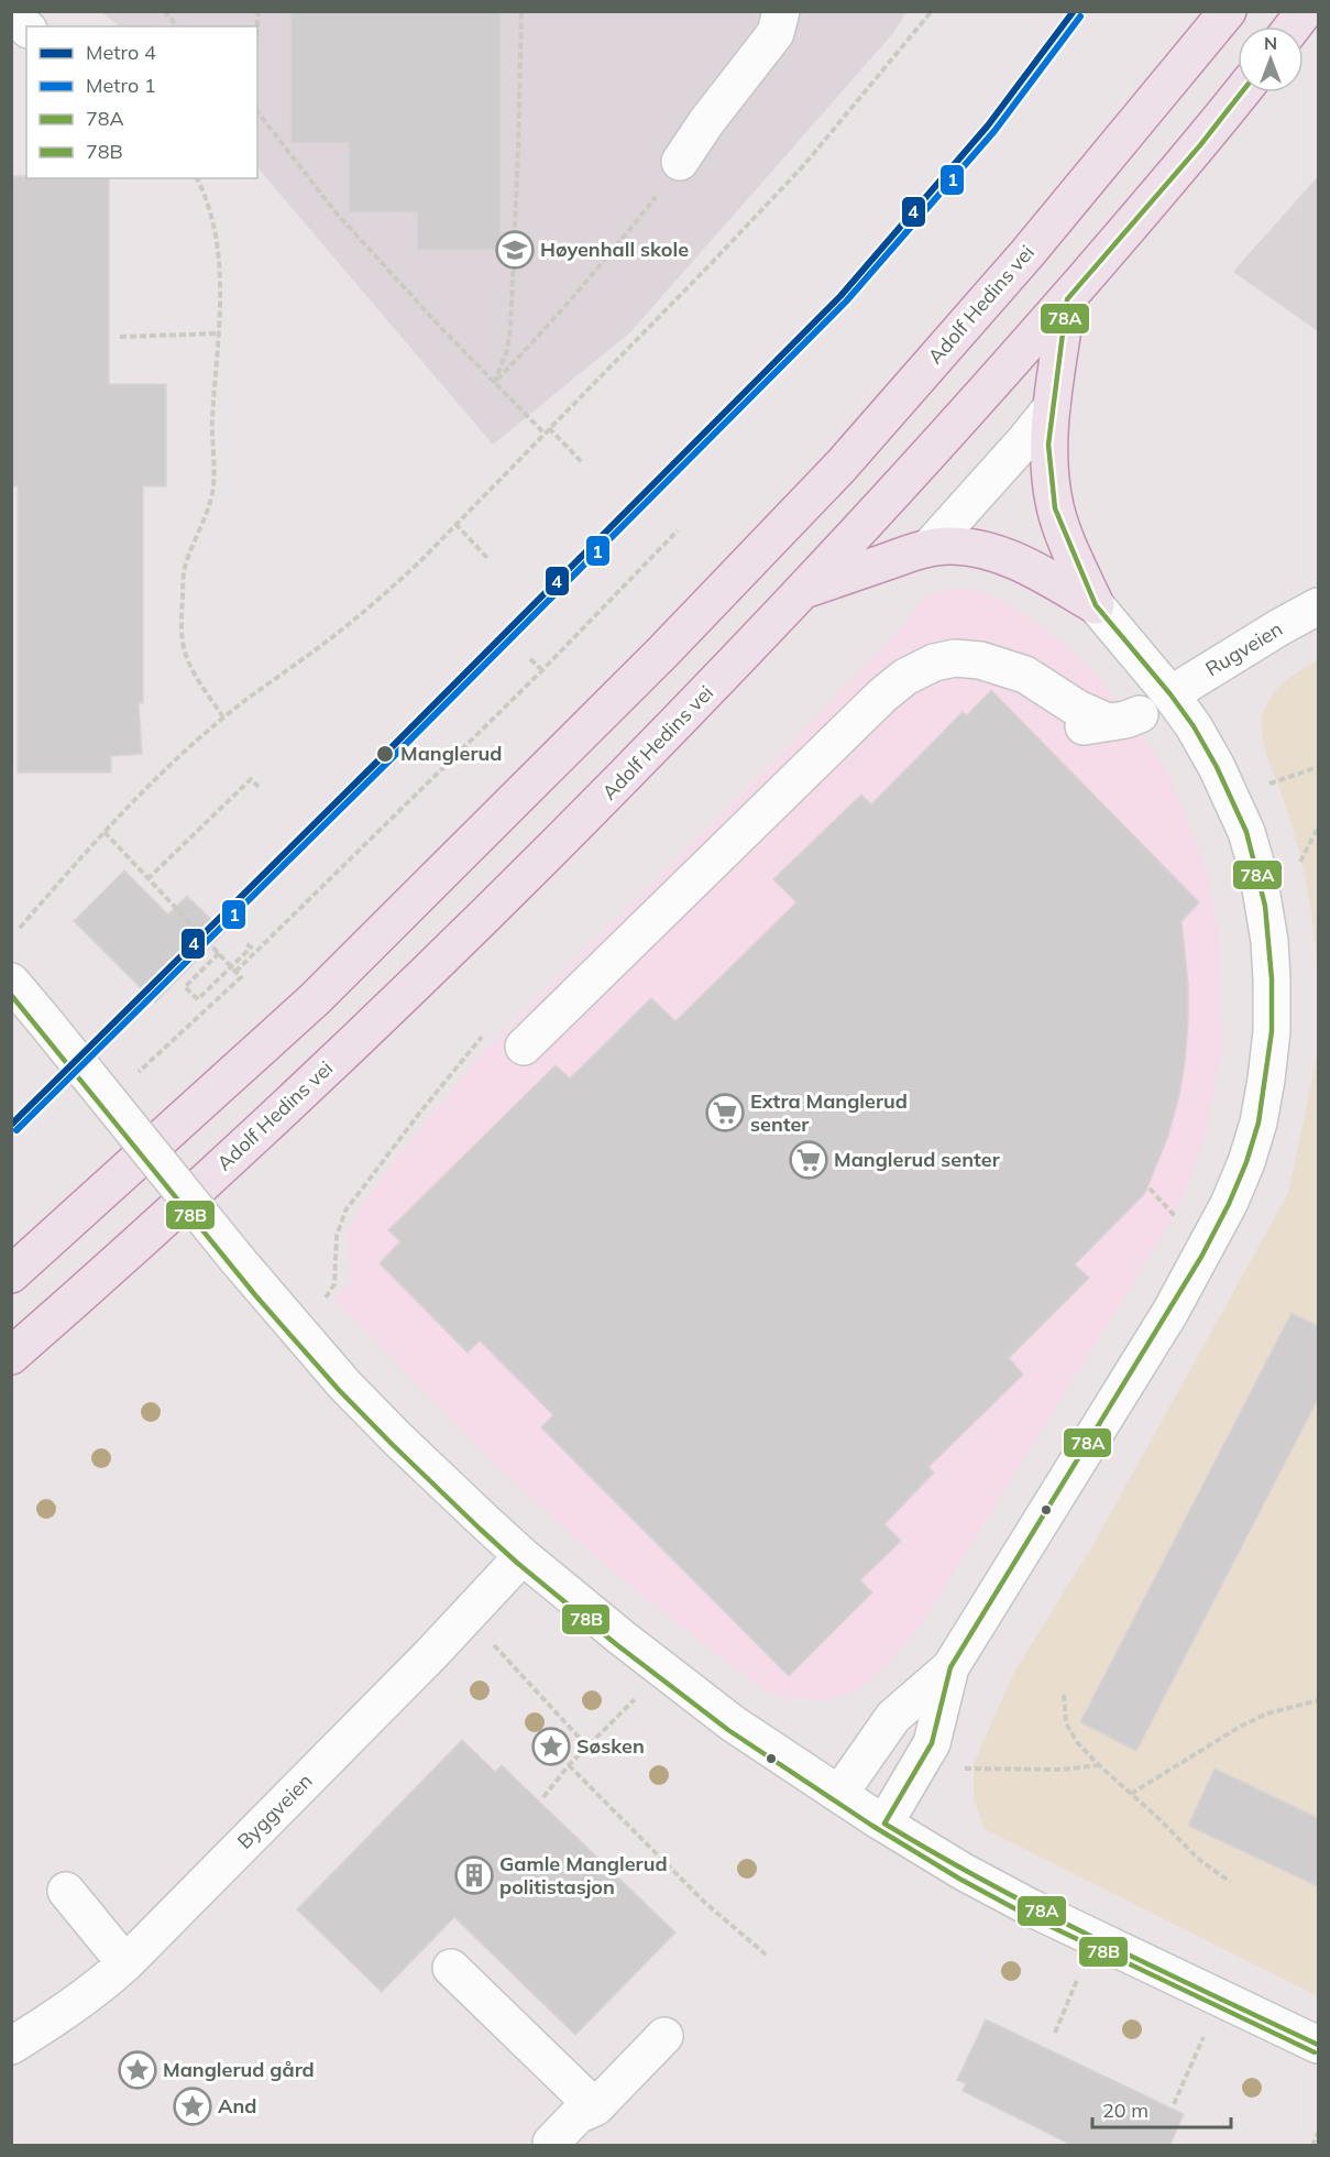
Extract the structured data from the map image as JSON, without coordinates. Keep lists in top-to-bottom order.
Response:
{
  "streets": {
    "highway": ["Adolf Hedins vei"],
    "street": ["Rugveien", "Byggveien"]
  },
  "places": {
    "school or university": ["Høyenhall skole"],
    "other": ["Manglerud"],
    "supermarket": ["Extra Manglerud senter", "Manglerud senter"],
    "place": ["Søsken", "Manglerud gård", "And"],
    "building": ["Gamle Manglerud politistasjon"]
  },
  "lines": [
    "metro line 4",
    "metro line 1",
    "transit line 78A",
    "transit line 78B"
  ],
  "legend": [
    "Metro 4",
    "Metro 1",
    "78A",
    "78B"
  ],
  "scale_bar": "20 m",
  "north": "top"
}
